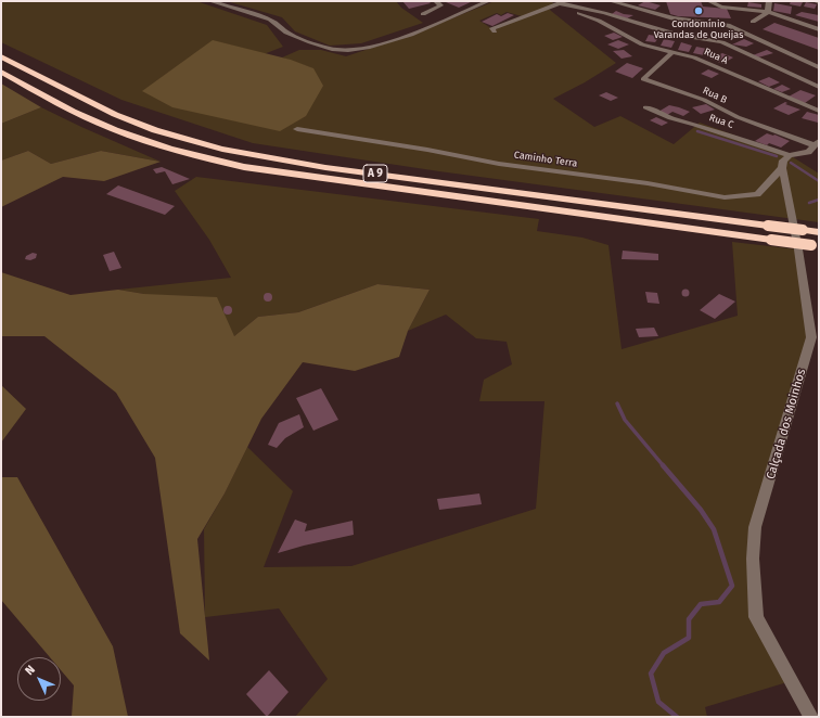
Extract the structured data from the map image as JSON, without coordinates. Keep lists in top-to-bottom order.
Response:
{
  "streets": {
    "highway": ["A 9"],
    "street": [
      "Rua A",
      "Rua B",
      "Rua C",
      "Caminho Terra",
      "Calçada dos Moinhos"
    ]
  },
  "crossings": [
    ["Rua A", "Rua B"],
    ["Caminho Terra", "Calçada dos Moinhos"]
  ],
  "places": ["Condomínio Varandas de Queijas"],
  "north": "top left"
}
